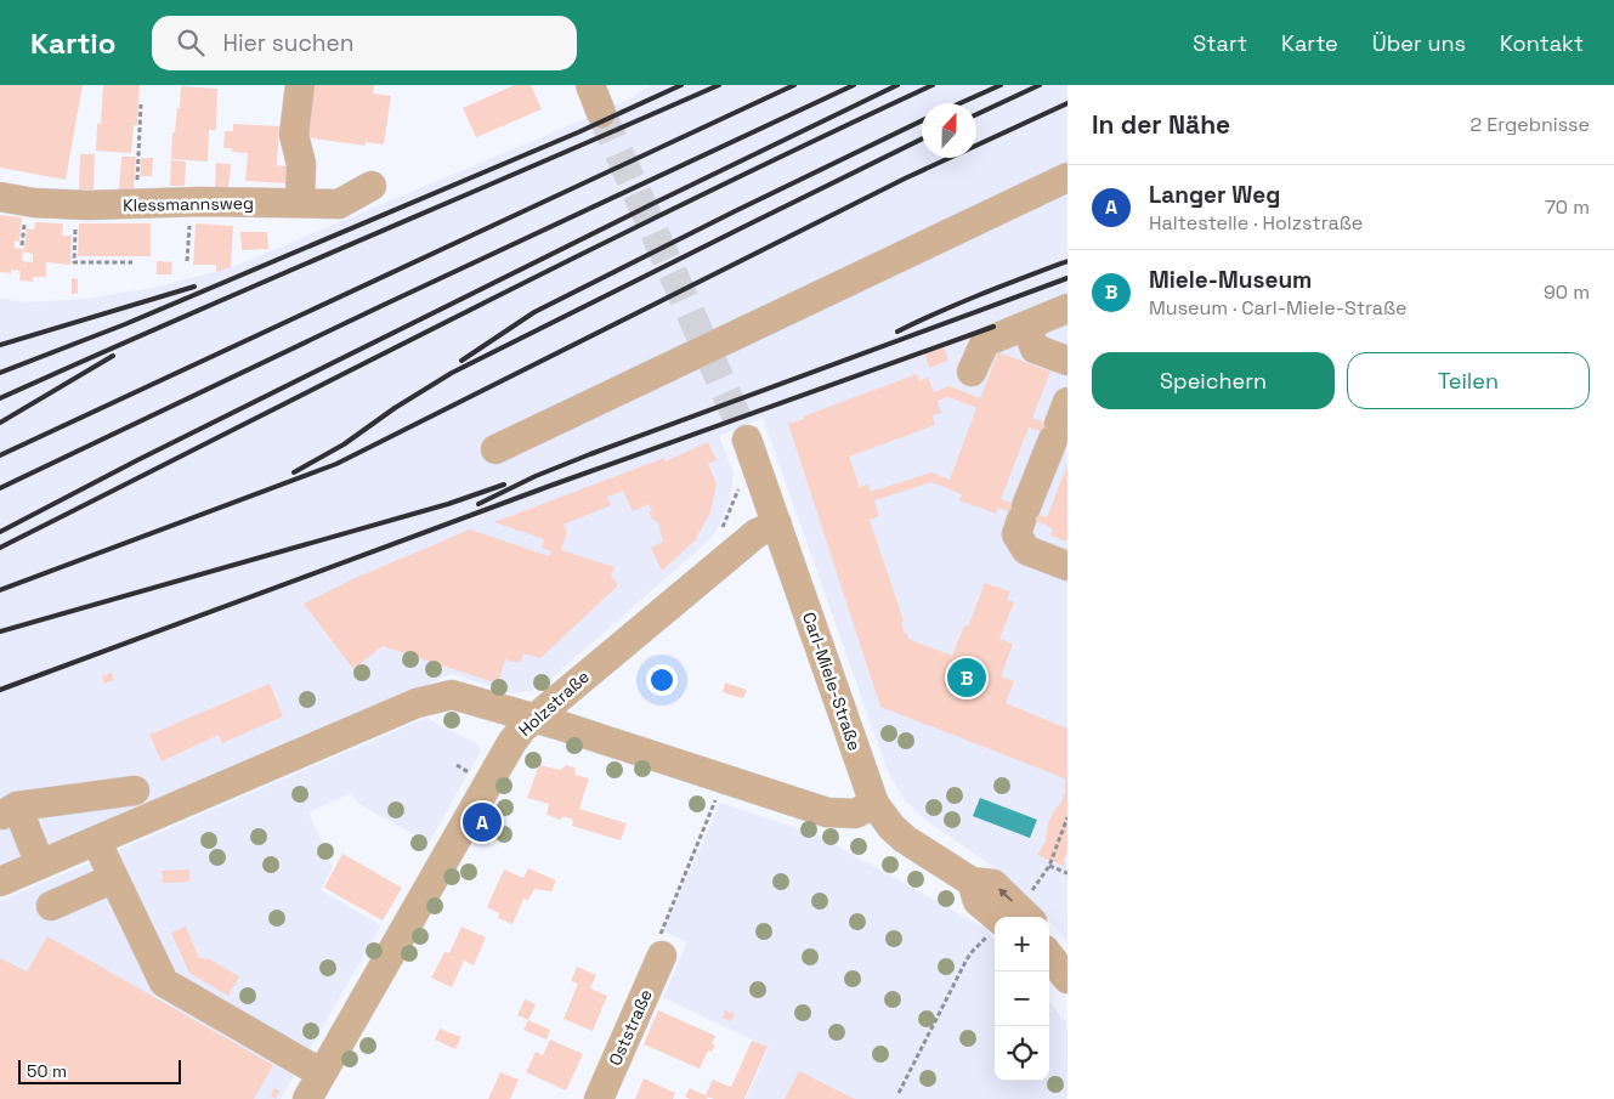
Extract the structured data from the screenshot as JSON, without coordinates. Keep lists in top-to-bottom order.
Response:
{
  "streets": {
    "street": [
      "Klessmannsweg",
      "Carl-Miele-Straße",
      "Holzstraße",
      "Oststraße"
    ]
  },
  "crossings": [
    ["Carl-Miele-Straße", "Holzstraße"]
  ],
  "scale_bar": "50 m",
  "north": "top",
  "page": {
    "header": "Kartio",
    "search": "Hier suchen",
    "nav": [
      "Start",
      "Karte",
      "Über uns",
      "Kontakt"
    ],
    "heading": ["In der Nähe", "2 Ergebnisse"],
    "list": [
      {
        "mark": "A",
        "name": "Langer Weg",
        "note": "Haltestelle · Holzstraße",
        "value": "70 m"
      },
      {
        "mark": "B",
        "name": "Miele-Museum",
        "note": "Museum · Carl-Miele-Straße",
        "value": "90 m"
      }
    ],
    "buttons": ["Speichern", "Teilen"],
    "pins": ["B", "A"],
    "map_buttons": ["+", "−"],
    "scale": "50 m"
  }
}
